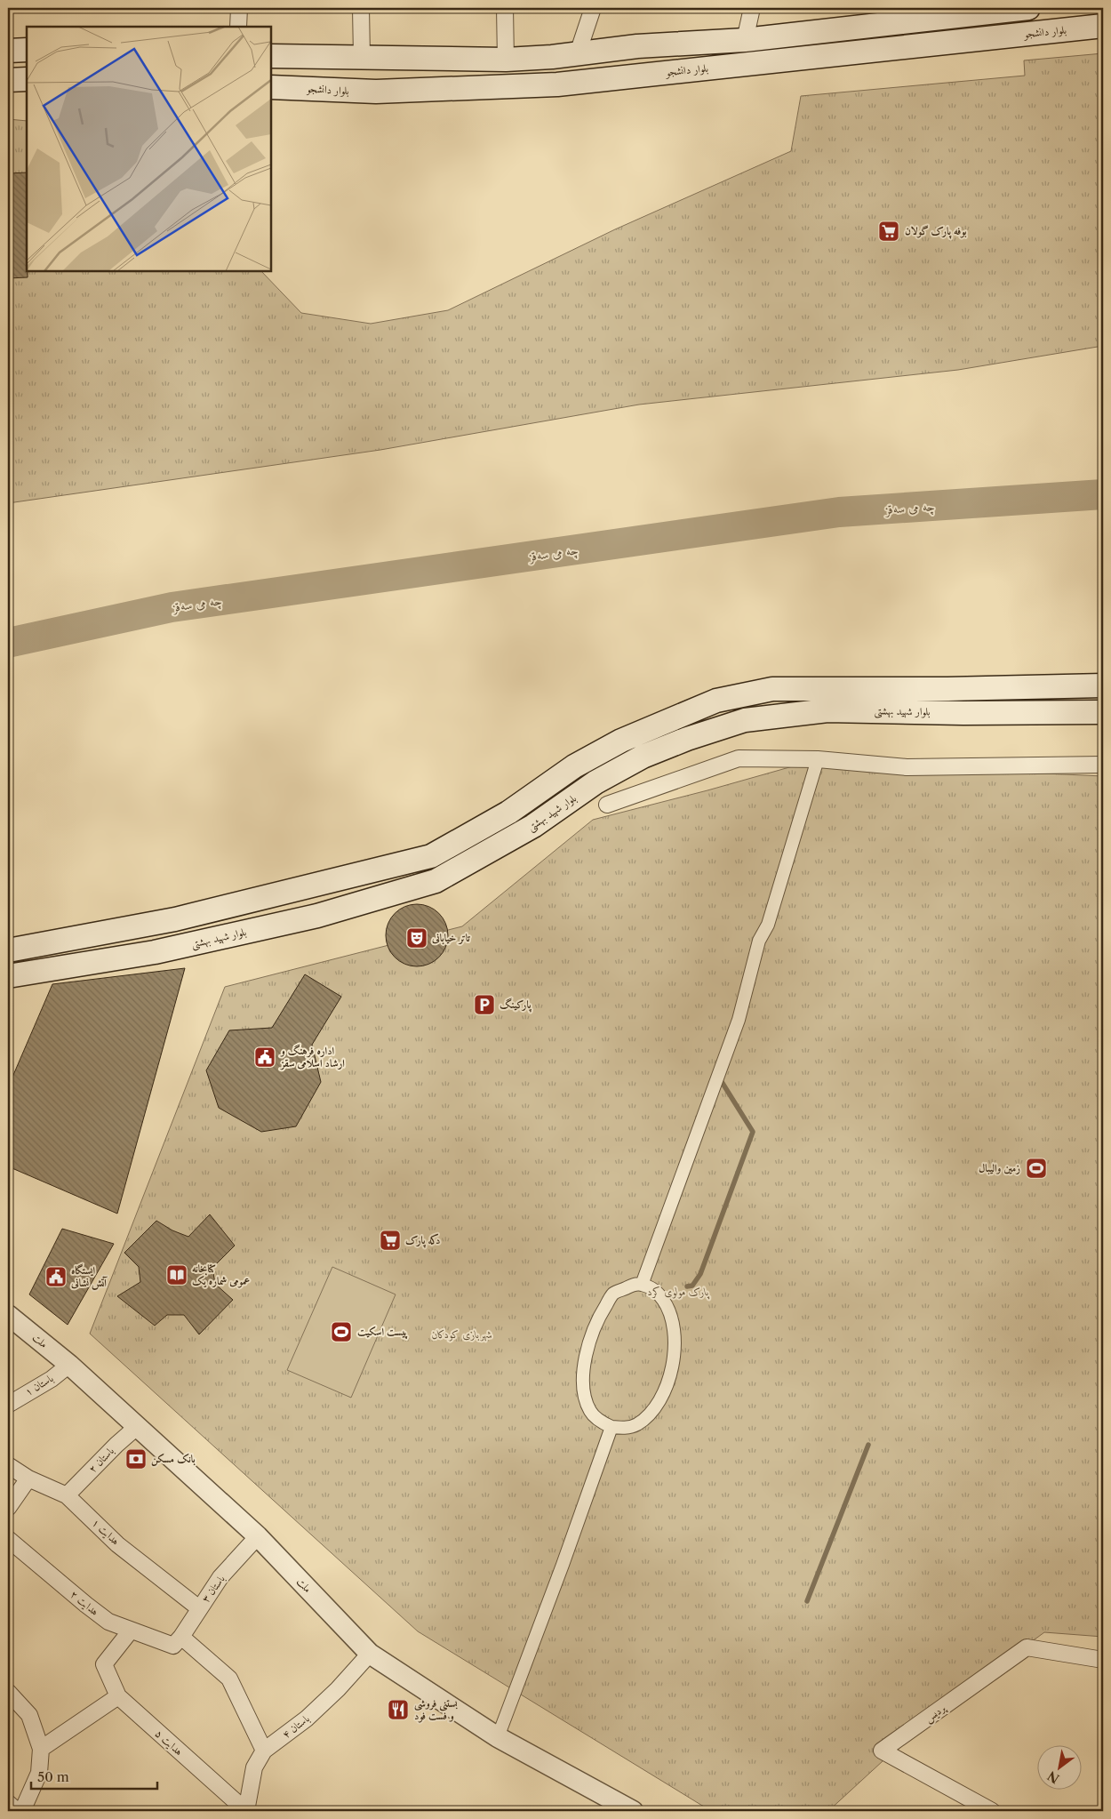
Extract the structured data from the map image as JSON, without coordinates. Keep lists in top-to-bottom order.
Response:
{
  "streets": {
    "main road": ["بلوار دانشجو", "بلوار شهید بهشتی"],
    "street": [
      "ملت",
      "باستان ۱",
      "باستان ۲",
      "هدایت ۱",
      "باستان ۳",
      "هدایت ۲",
      "پردیس",
      "باستان ۴",
      "هدایت ۵"
    ]
  },
  "crossings": [
    ["ملت", "باستان ۱"],
    ["ملت", "باستان ۲"],
    ["ملت", "باستان ۳"],
    ["ملت", "باستان ۴"],
    ["باستان ۲", "هدایت ۱"],
    ["هدایت ۱", "باستان ۳"],
    ["باستان ۳", "هدایت ۲"],
    ["هدایت ۲", "هدایت ۵"],
    ["باستان ۴", "هدایت ۵"]
  ],
  "water": ["چە می سەقز"],
  "parks": ["پارک مولوی کرد", "شهربازی کودکان"],
  "places": {
    "supermarket": ["بوفه پارک گولان", "دکه پارک"],
    "theatre": ["تاتر خیابانی"],
    "parking": ["پارکینگ"],
    "public building": ["اداره فرهنگ و ارشاد اسلامی سقز", "ایستگاه آتش نشانی"],
    "sports": ["زمین والیبال", "پیست اسکیت"],
    "library": ["کتابخانه عمومی شماره یک"],
    "bank": ["بانک مسکن"],
    "restaurant": ["بستنی فروشی و فست فود"]
  },
  "scale_bar": "50 m",
  "north": "bottom left"
}
